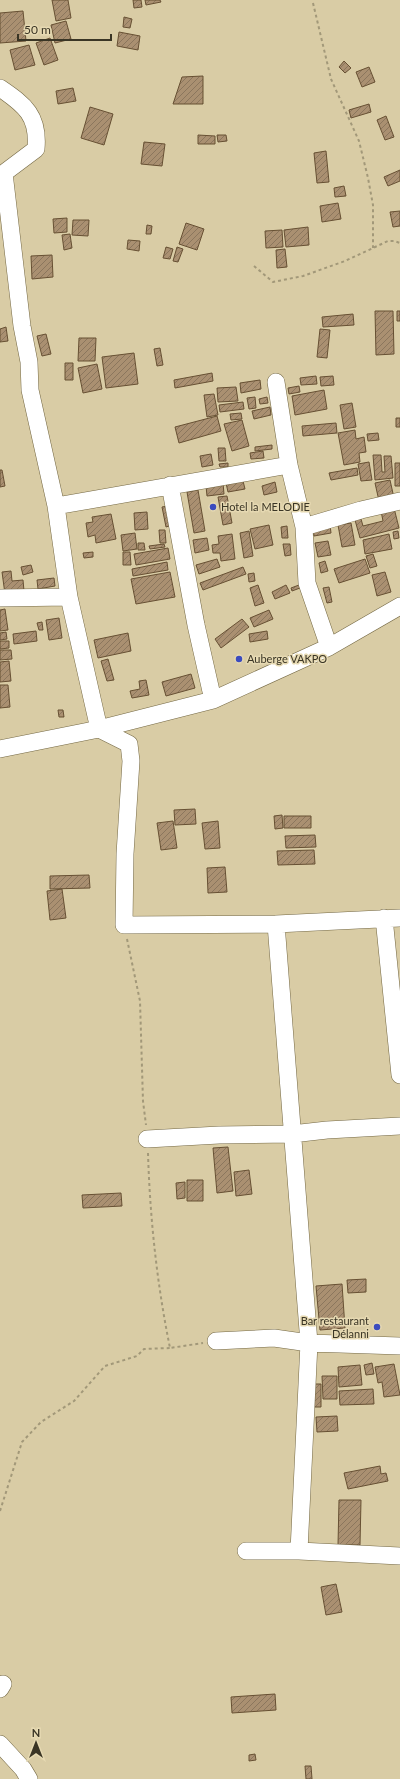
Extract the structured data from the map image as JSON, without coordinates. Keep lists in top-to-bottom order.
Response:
{
  "places": ["Hotel la MELODIE", "Auberge VAKPO", "Bar restaurant Délanni"],
  "scale_bar": "50 m",
  "north": "top"
}
